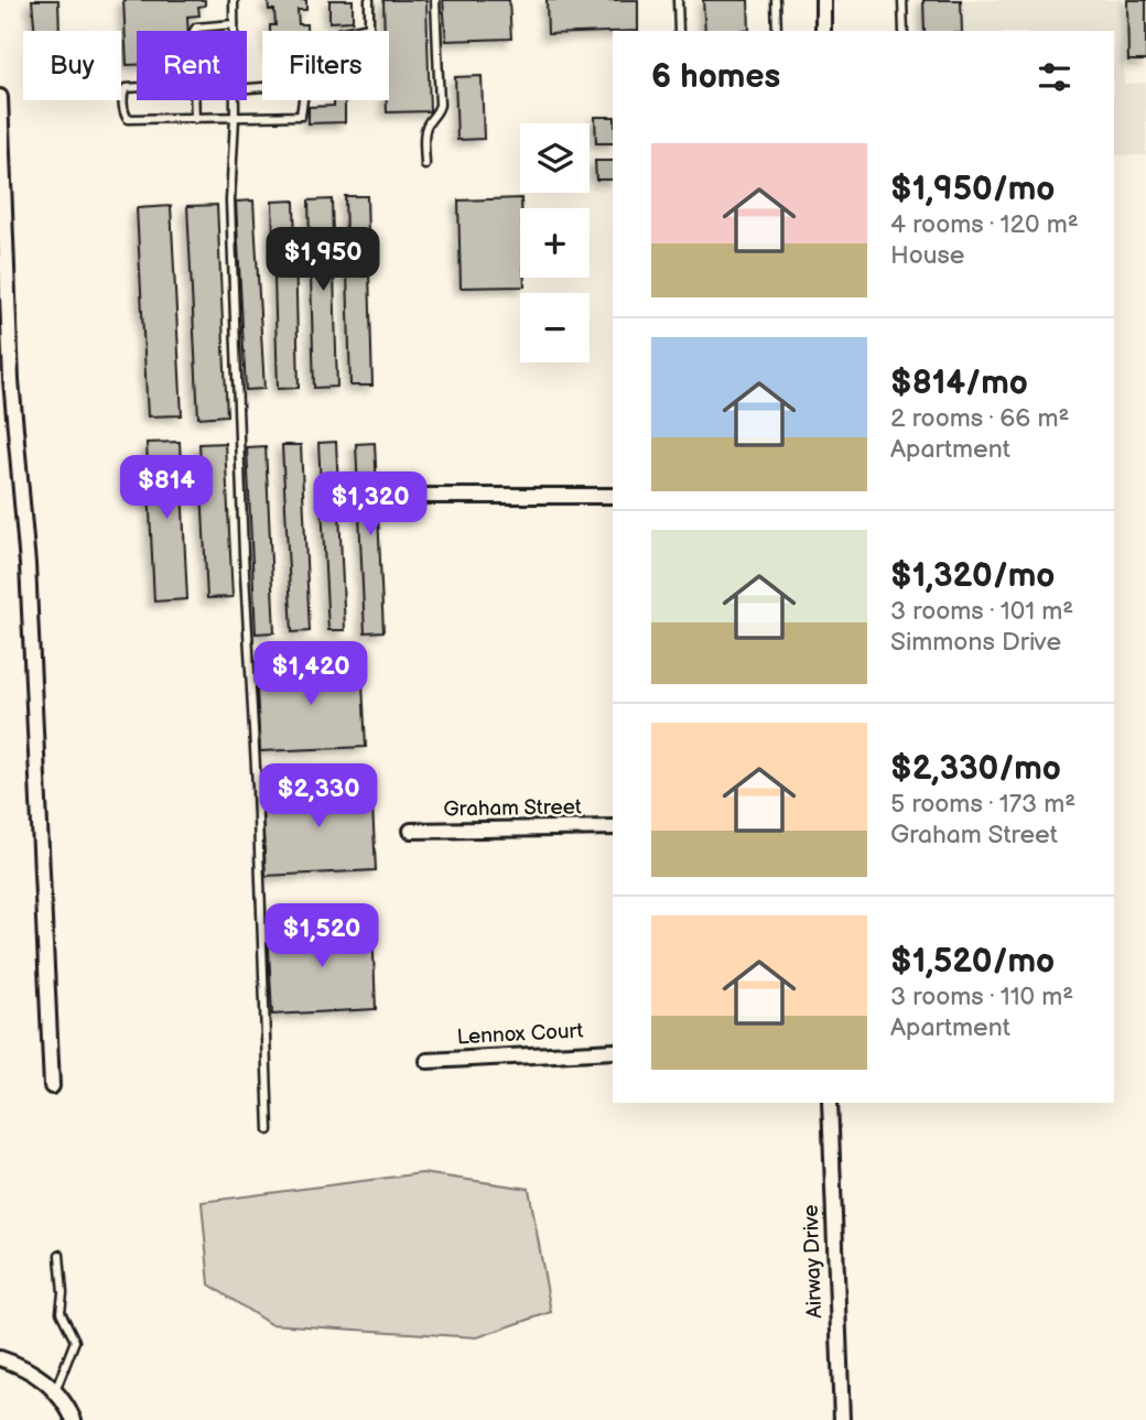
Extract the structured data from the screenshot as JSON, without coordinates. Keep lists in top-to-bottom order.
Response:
{
  "streets": {
    "street": ["Graham Street", "Lennox Court", "Airway Drive"]
  },
  "page": {
    "chip": ["Buy", "Rent", "Filters"],
    "heading": "6 homes",
    "map_buttons": ["+", "−"],
    "list": [
      {
        "name": "$1,950/mo",
        "note": "4 rooms · 120 m² · House"
      },
      {
        "name": "$814/mo",
        "note": "2 rooms · 66 m² · Apartment"
      },
      {
        "name": "$1,320/mo",
        "note": "3 rooms · 101 m² · Simmons Drive"
      },
      {
        "name": "$2,330/mo",
        "note": "5 rooms · 173 m² · Graham Street"
      },
      {
        "name": "$1,520/mo",
        "note": "3 rooms · 110 m² · Apartment"
      }
    ],
    "price": [
      "$1,950",
      "$814",
      "$1,320",
      "$1,420",
      "$2,330",
      "$1,520"
    ]
  }
}
